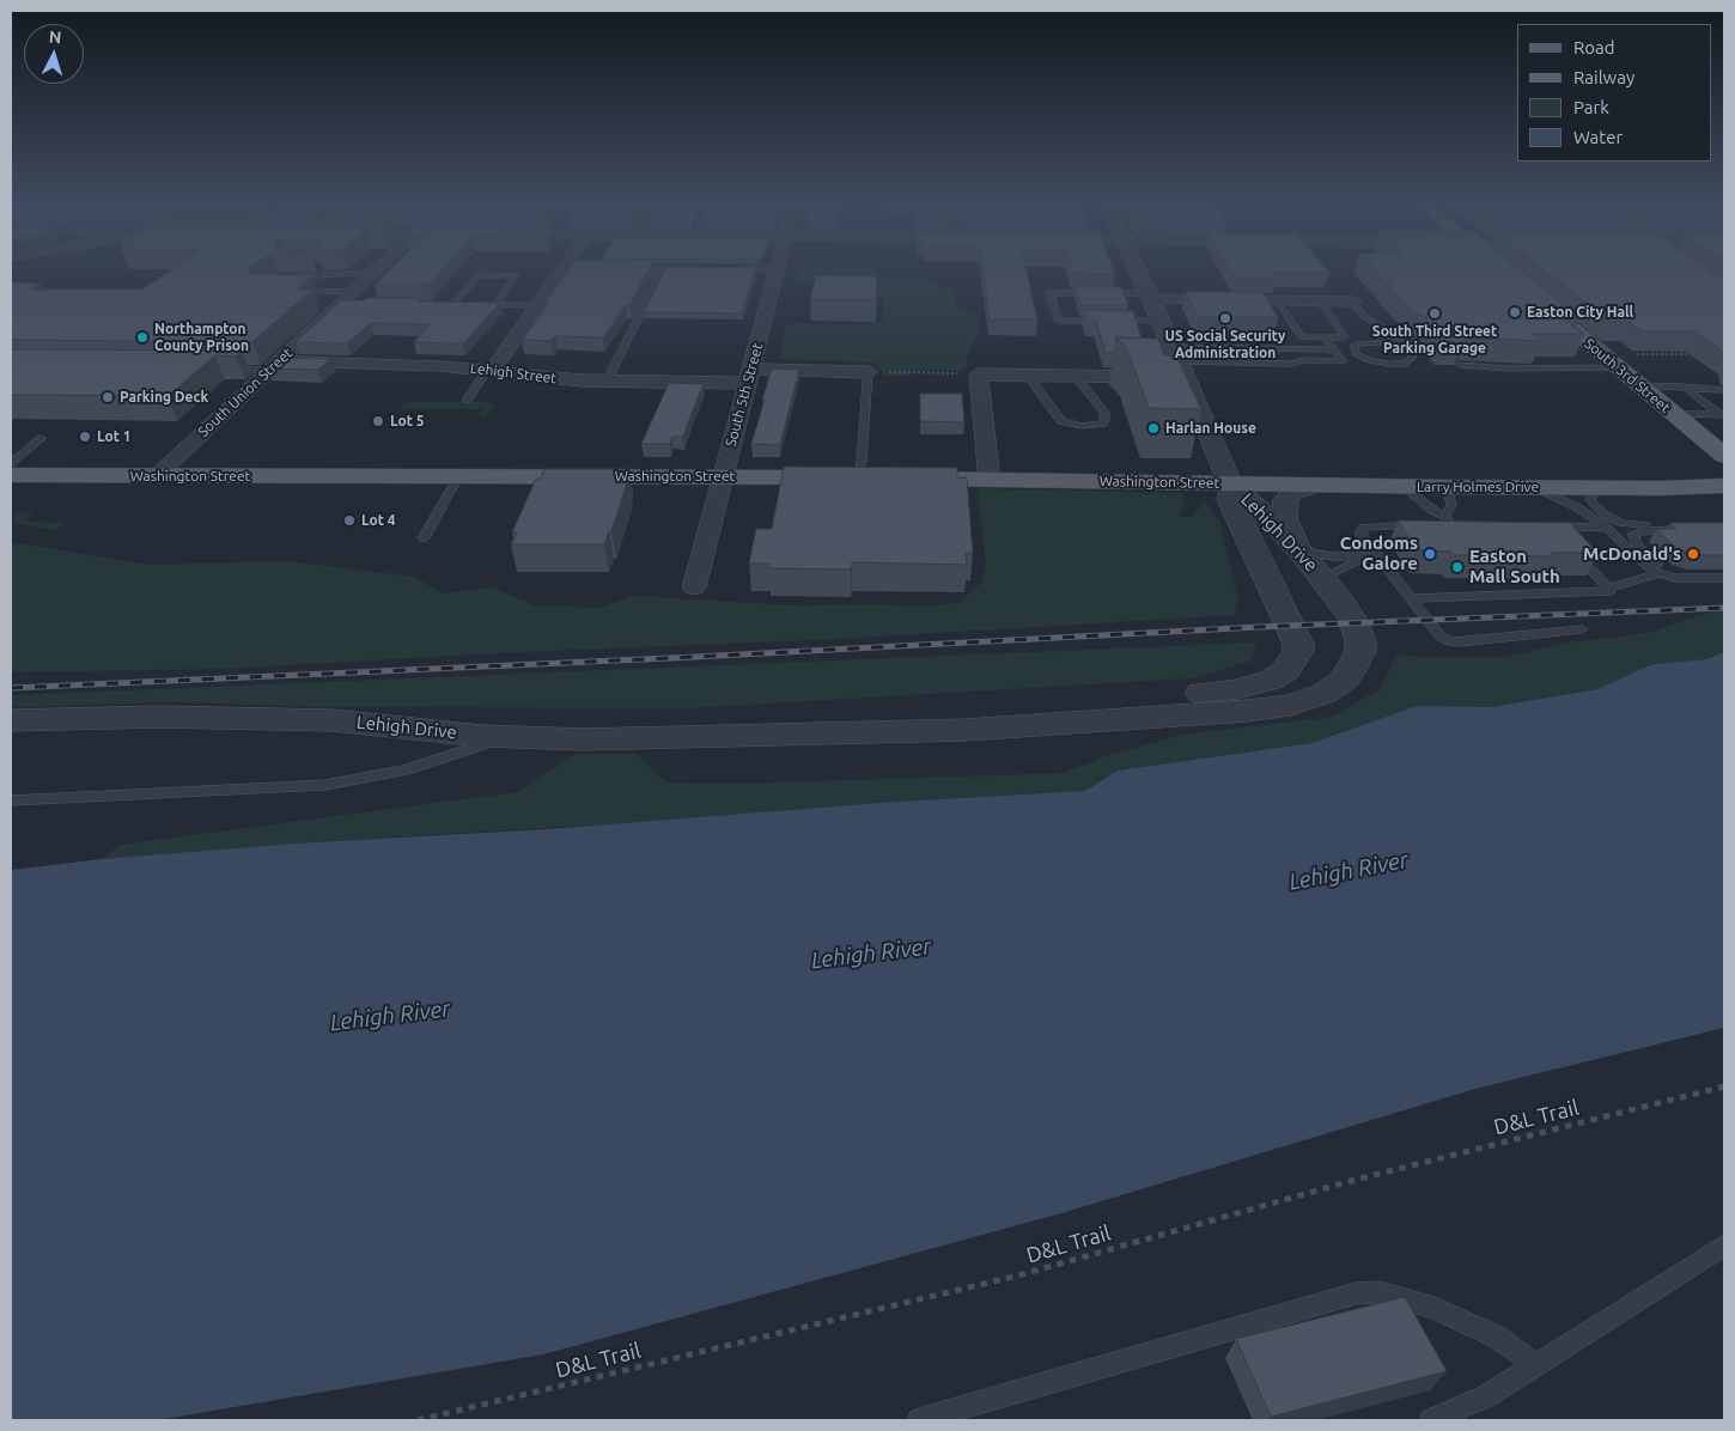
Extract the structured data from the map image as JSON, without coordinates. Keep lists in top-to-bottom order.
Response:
{
  "streets": {
    "main road": ["South 3rd Street", "Washington Street", "Larry Holmes Drive"],
    "street": [
      "Lehigh Street",
      "South Union Street",
      "South 5th Street",
      "Lehigh Drive"
    ],
    "path": ["D&L Trail"]
  },
  "crossings": [
    ["Lehigh Street", "South Union Street"],
    ["Lehigh Street", "South 5th Street"],
    ["South Union Street", "Washington Street"],
    ["South 5th Street", "Washington Street"],
    ["Washington Street", "Larry Holmes Drive"],
    ["Washington Street", "Lehigh Drive"],
    ["Larry Holmes Drive", "Lehigh Drive"]
  ],
  "water": ["Lehigh River"],
  "places": [
    "Easton City Hall",
    "South Third Street Parking Garage",
    "US Social Security Administration",
    "Northampton County Prison",
    "Parking Deck",
    "Lot 5",
    "Harlan House",
    "Lot 1",
    "Lot 4",
    "Condoms Galore",
    "McDonald's",
    "Easton Mall South"
  ],
  "legend": [
    "Road",
    "Railway",
    "Park",
    "Water"
  ],
  "north": "top"
}
